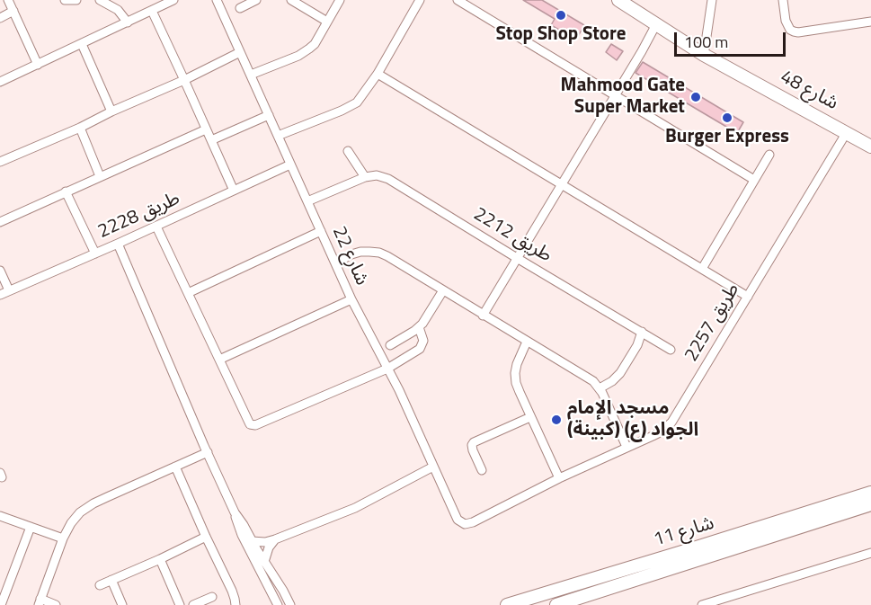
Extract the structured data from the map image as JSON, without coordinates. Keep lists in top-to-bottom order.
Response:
{
  "streets": {
    "street": [
      "شارع 48",
      "طريق 2228",
      "طريق 2212",
      "شارع 22",
      "طريق 2257",
      "شارع 11"
    ]
  },
  "crossings": [
    ["شارع 48", "طريق 2257"],
    ["طريق 2228", "شارع 22"],
    ["شارع 22", "طريق 2257"]
  ],
  "places": [
    "Stop Shop Store",
    "Mahmood Gate Super Market",
    "Burger Express",
    "مسجد الإمام الجواد (ع) (كبينة)"
  ],
  "scale_bar": "100 m"
}
